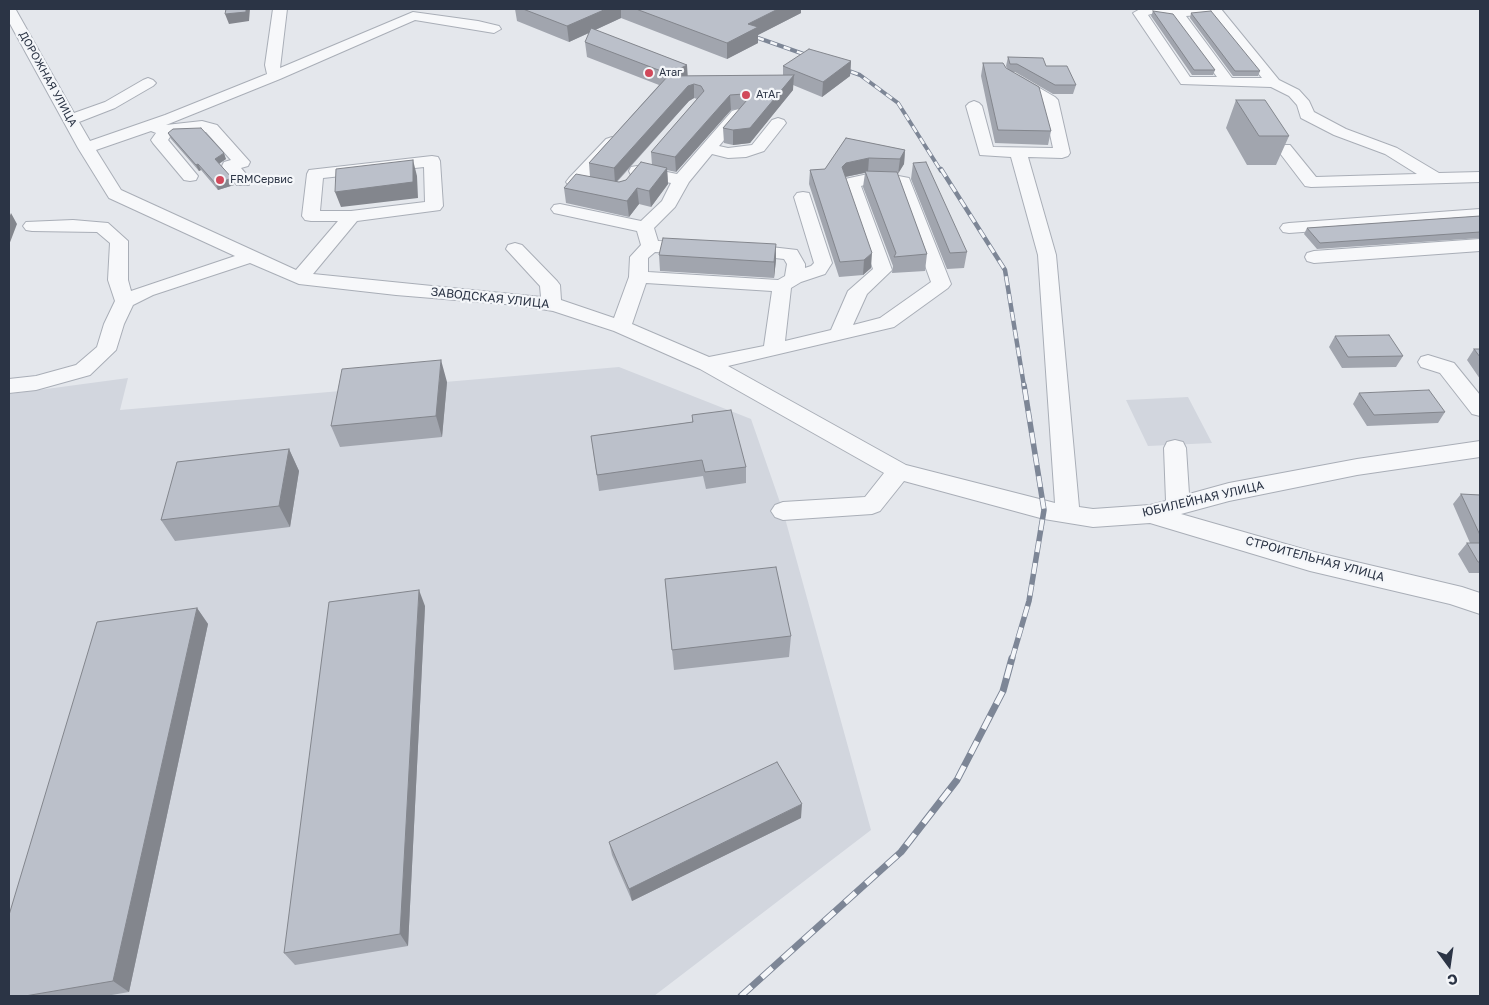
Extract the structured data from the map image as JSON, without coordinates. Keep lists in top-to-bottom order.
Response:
{
  "streets": {
    "street": [
      "ДОРОЖНАЯ УЛИЦА",
      "ЗАВОДСКАЯ УЛИЦА",
      "ЮБИЛЕЙНАЯ УЛИЦА",
      "СТРОИТЕЛЬНАЯ УЛИЦА"
    ]
  },
  "crossings": [
    ["ДОРОЖНАЯ УЛИЦА", "ЗАВОДСКАЯ УЛИЦА"],
    ["ЗАВОДСКАЯ УЛИЦА", "ЮБИЛЕЙНАЯ УЛИЦА"],
    ["ЮБИЛЕЙНАЯ УЛИЦА", "СТРОИТЕЛЬНАЯ УЛИЦА"]
  ],
  "places": ["Атаг", "АтАг", "FRMСервис"],
  "north": "bottom"
}
